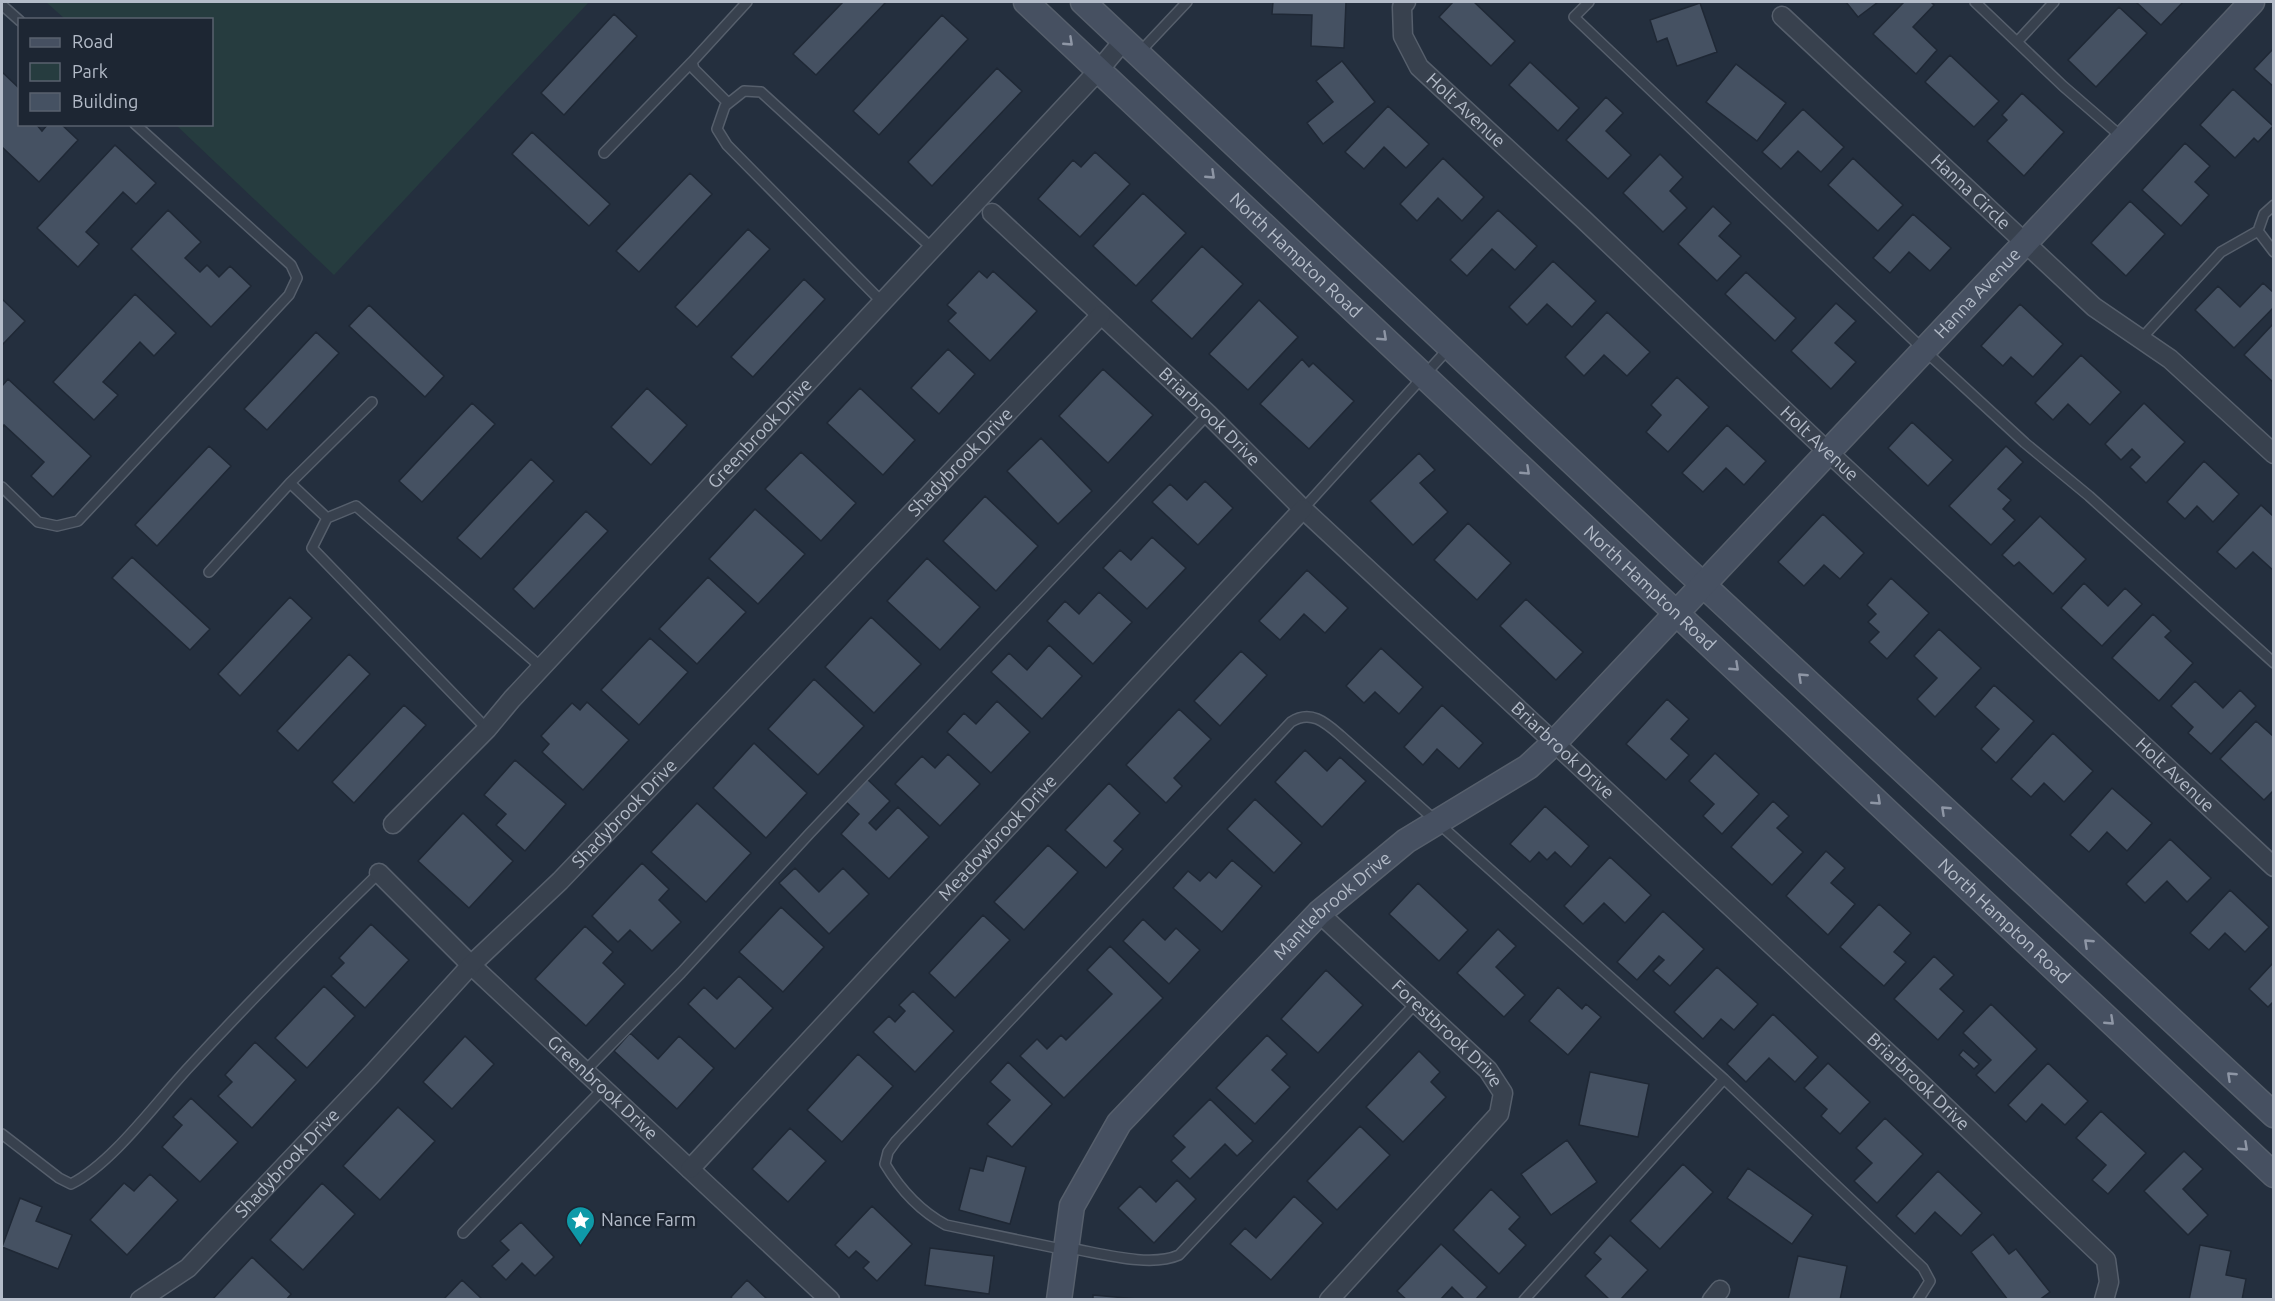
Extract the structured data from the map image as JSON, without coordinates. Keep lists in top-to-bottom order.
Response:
{
  "streets": {
    "main road": ["North Hampton Road", "Hanna Avenue", "Mantlebrook Drive"],
    "street": [
      "Holt Avenue",
      "Hanna Circle",
      "Briarbrook Drive",
      "Greenbrook Drive",
      "Shadybrook Drive",
      "Meadowbrook Drive",
      "Forestbrook Drive"
    ]
  },
  "crossings": [
    ["Holt Avenue", "Hanna Avenue"],
    ["Hanna Circle", "Hanna Avenue"],
    ["North Hampton Road", "Greenbrook Drive"],
    ["North Hampton Road", "Mantlebrook Drive"],
    ["Hanna Avenue", "Mantlebrook Drive"],
    ["Briarbrook Drive", "Shadybrook Drive"],
    ["Briarbrook Drive", "Meadowbrook Drive"],
    ["Briarbrook Drive", "Mantlebrook Drive"],
    ["Greenbrook Drive", "Shadybrook Drive"],
    ["Greenbrook Drive", "Meadowbrook Drive"],
    ["Mantlebrook Drive", "Forestbrook Drive"]
  ],
  "places": {
    "place": ["Nance Farm"]
  },
  "legend": ["Road", "Park", "Building"]
}
